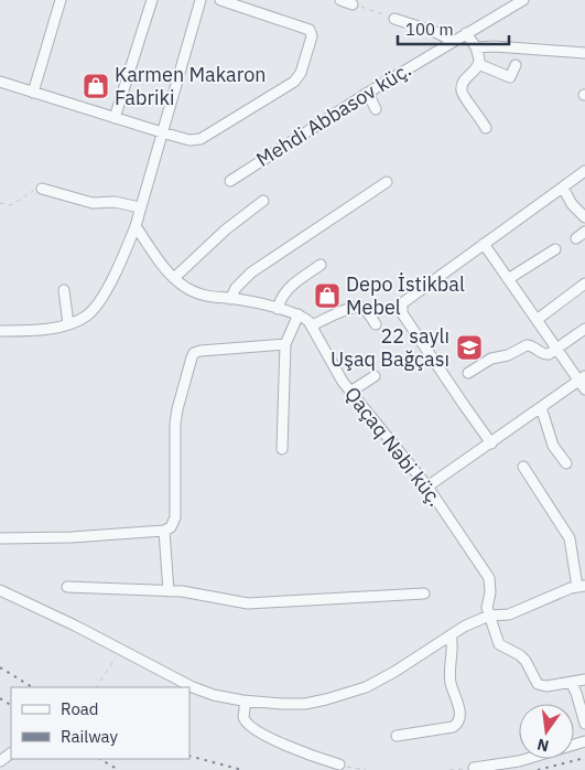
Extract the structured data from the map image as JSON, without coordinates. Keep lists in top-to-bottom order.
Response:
{
  "streets": {
    "street": ["Mehdi Abbasov küç.", "Qaçaq Nəbi küç."]
  },
  "places": {
    "shop": ["Karmen Makaron Fabriki", "Depo İstikbal Mebel"],
    "school or university": ["22 saylı Uşaq Bağçası"]
  },
  "legend": ["Road", "Railway"],
  "scale_bar": "100 m",
  "north": "bottom"
}
